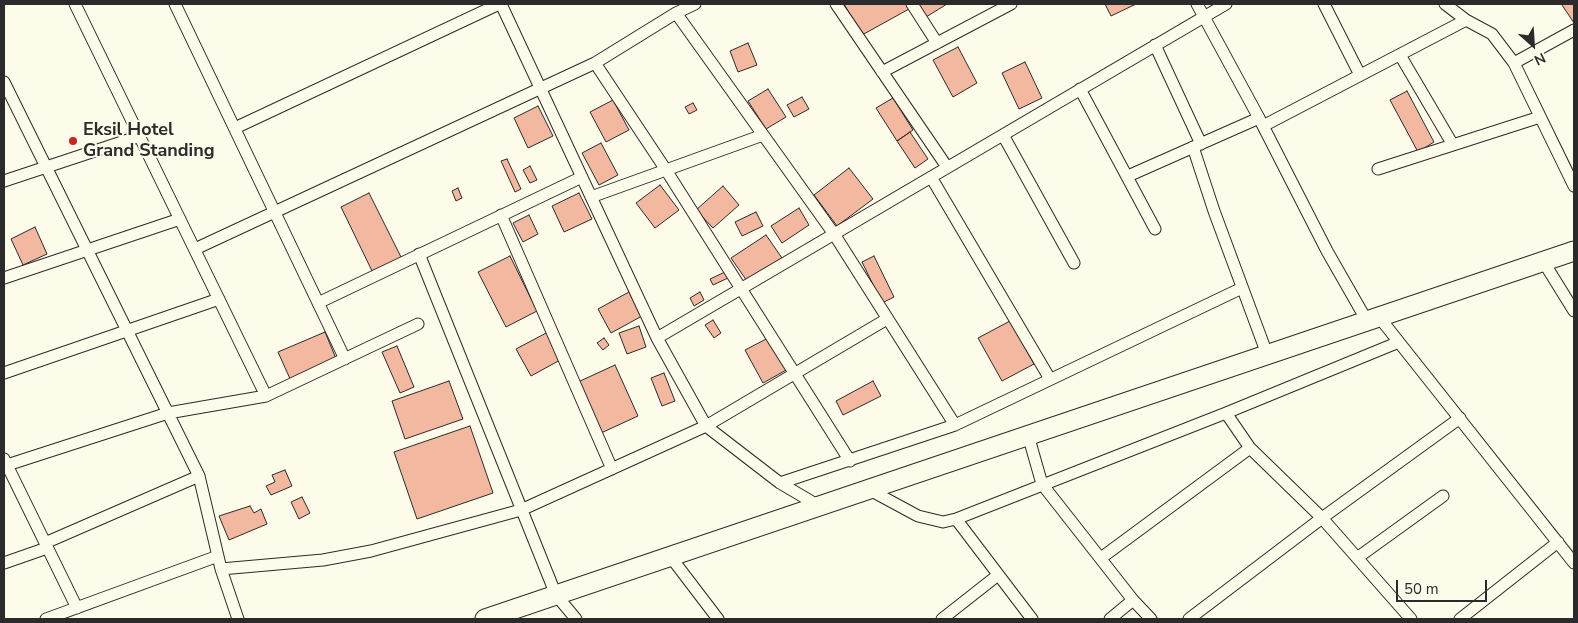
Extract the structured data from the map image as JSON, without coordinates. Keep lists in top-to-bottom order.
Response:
{
  "places": ["Eksil Hotel Grand Standing"],
  "scale_bar": "50 m",
  "north": "bottom right"
}
